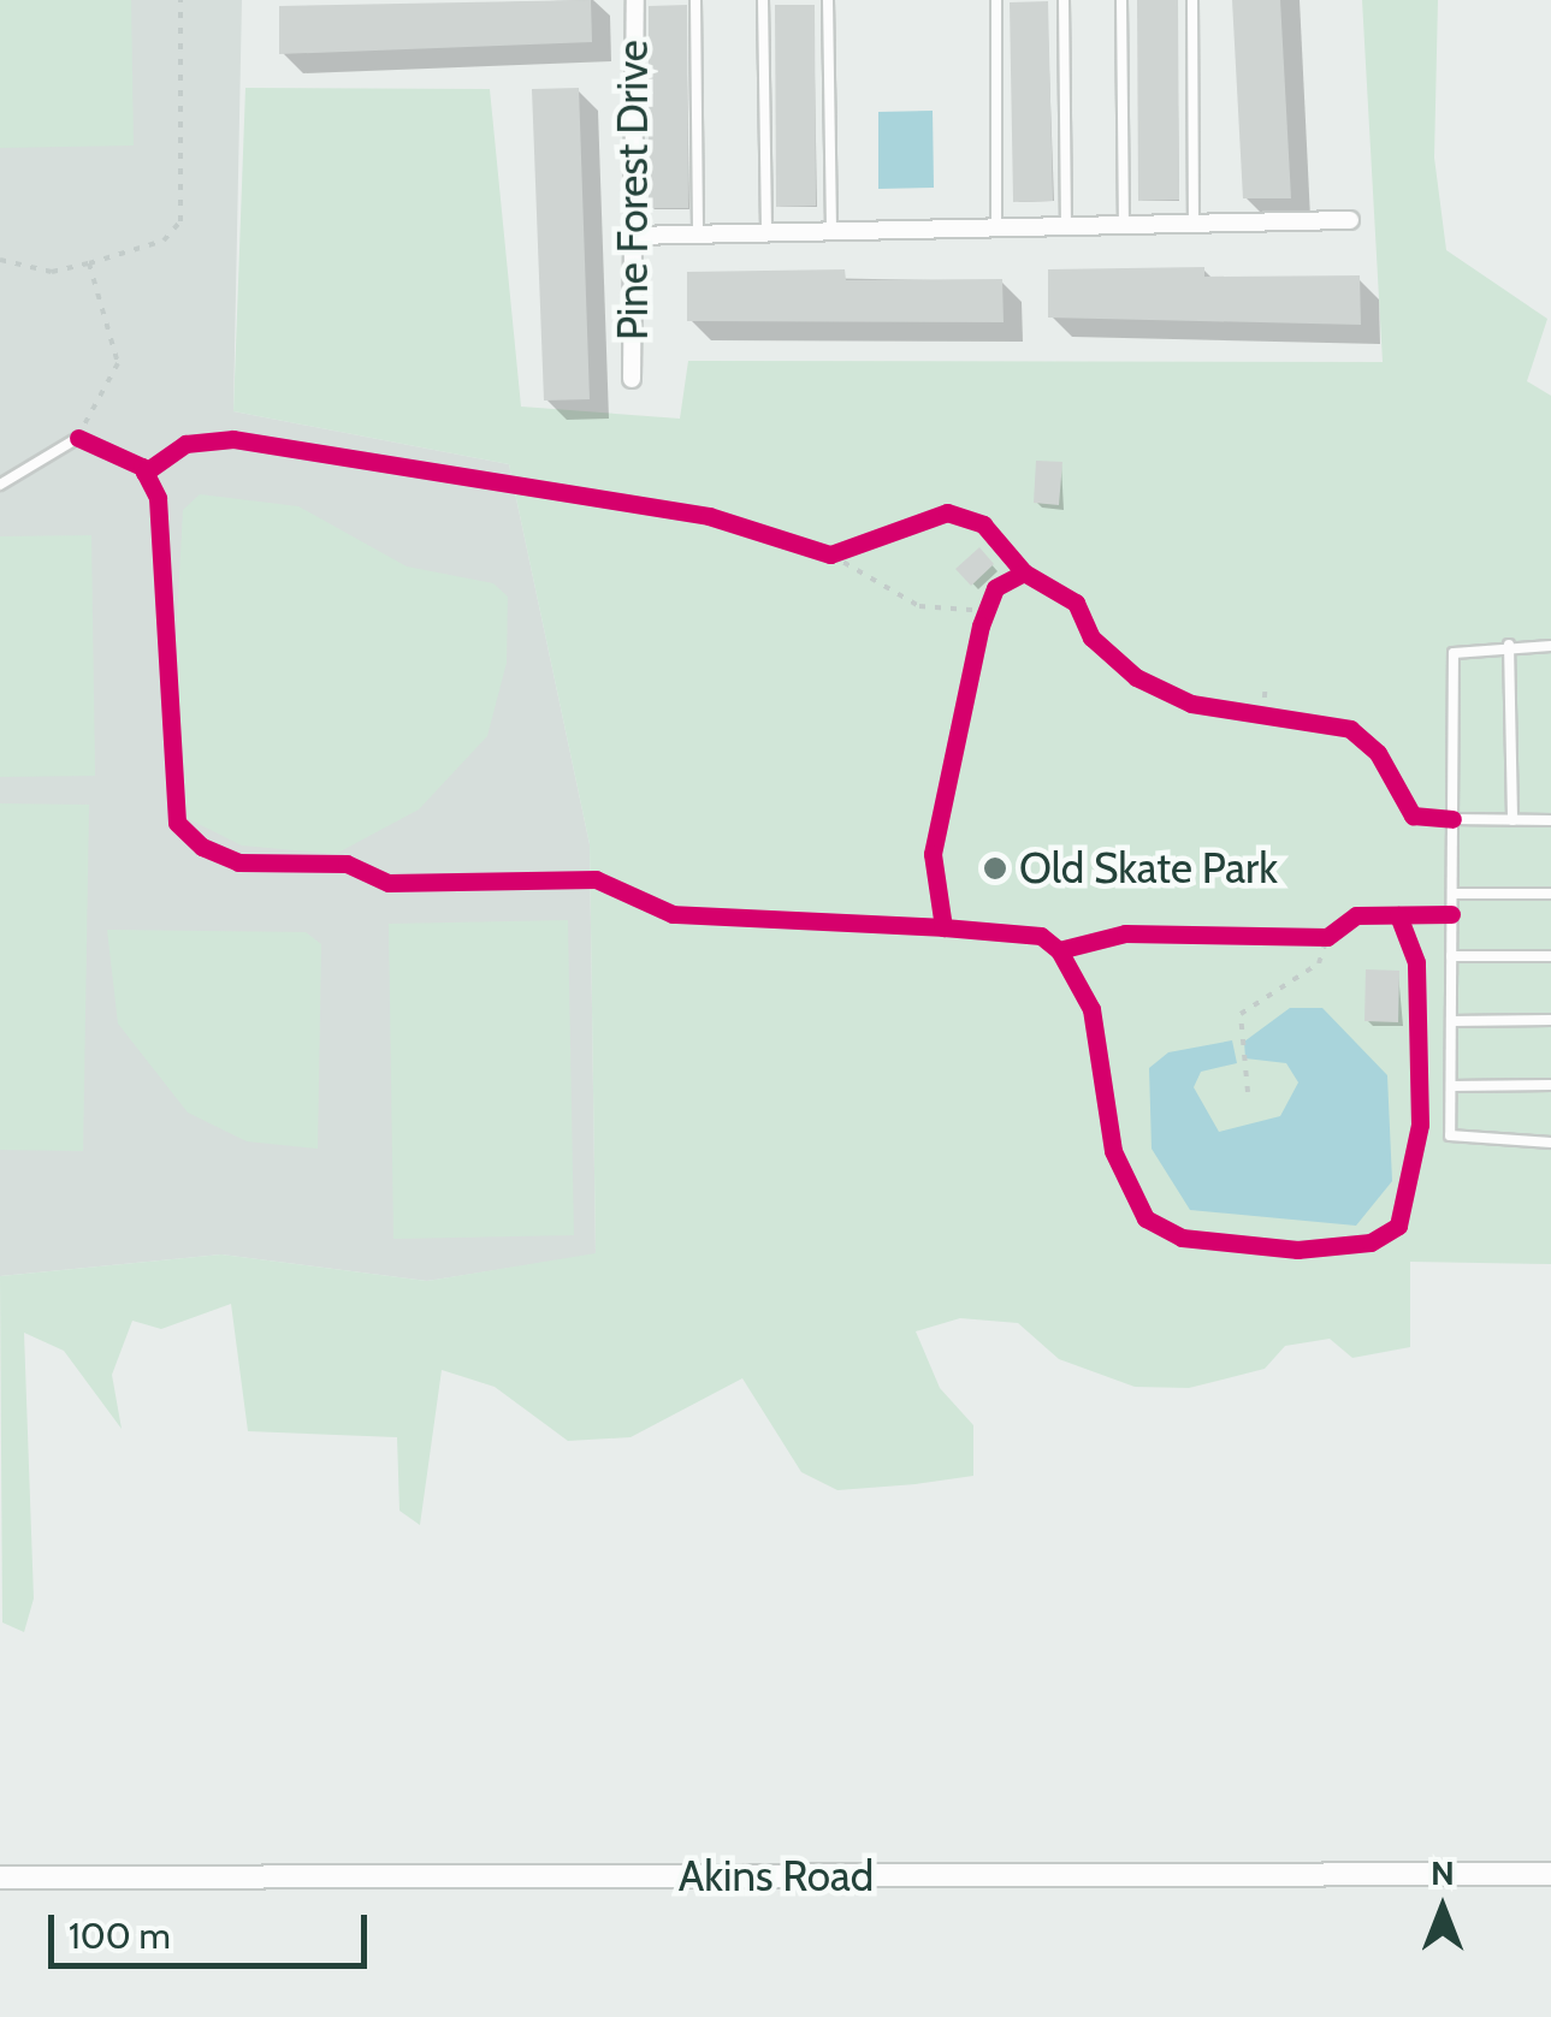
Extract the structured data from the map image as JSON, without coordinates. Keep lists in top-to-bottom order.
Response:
{
  "streets": {
    "street": ["Pine Forest Drive", "Akins Road"]
  },
  "places": ["Old Skate Park"],
  "scale_bar": "100 m",
  "north": "top"
}
